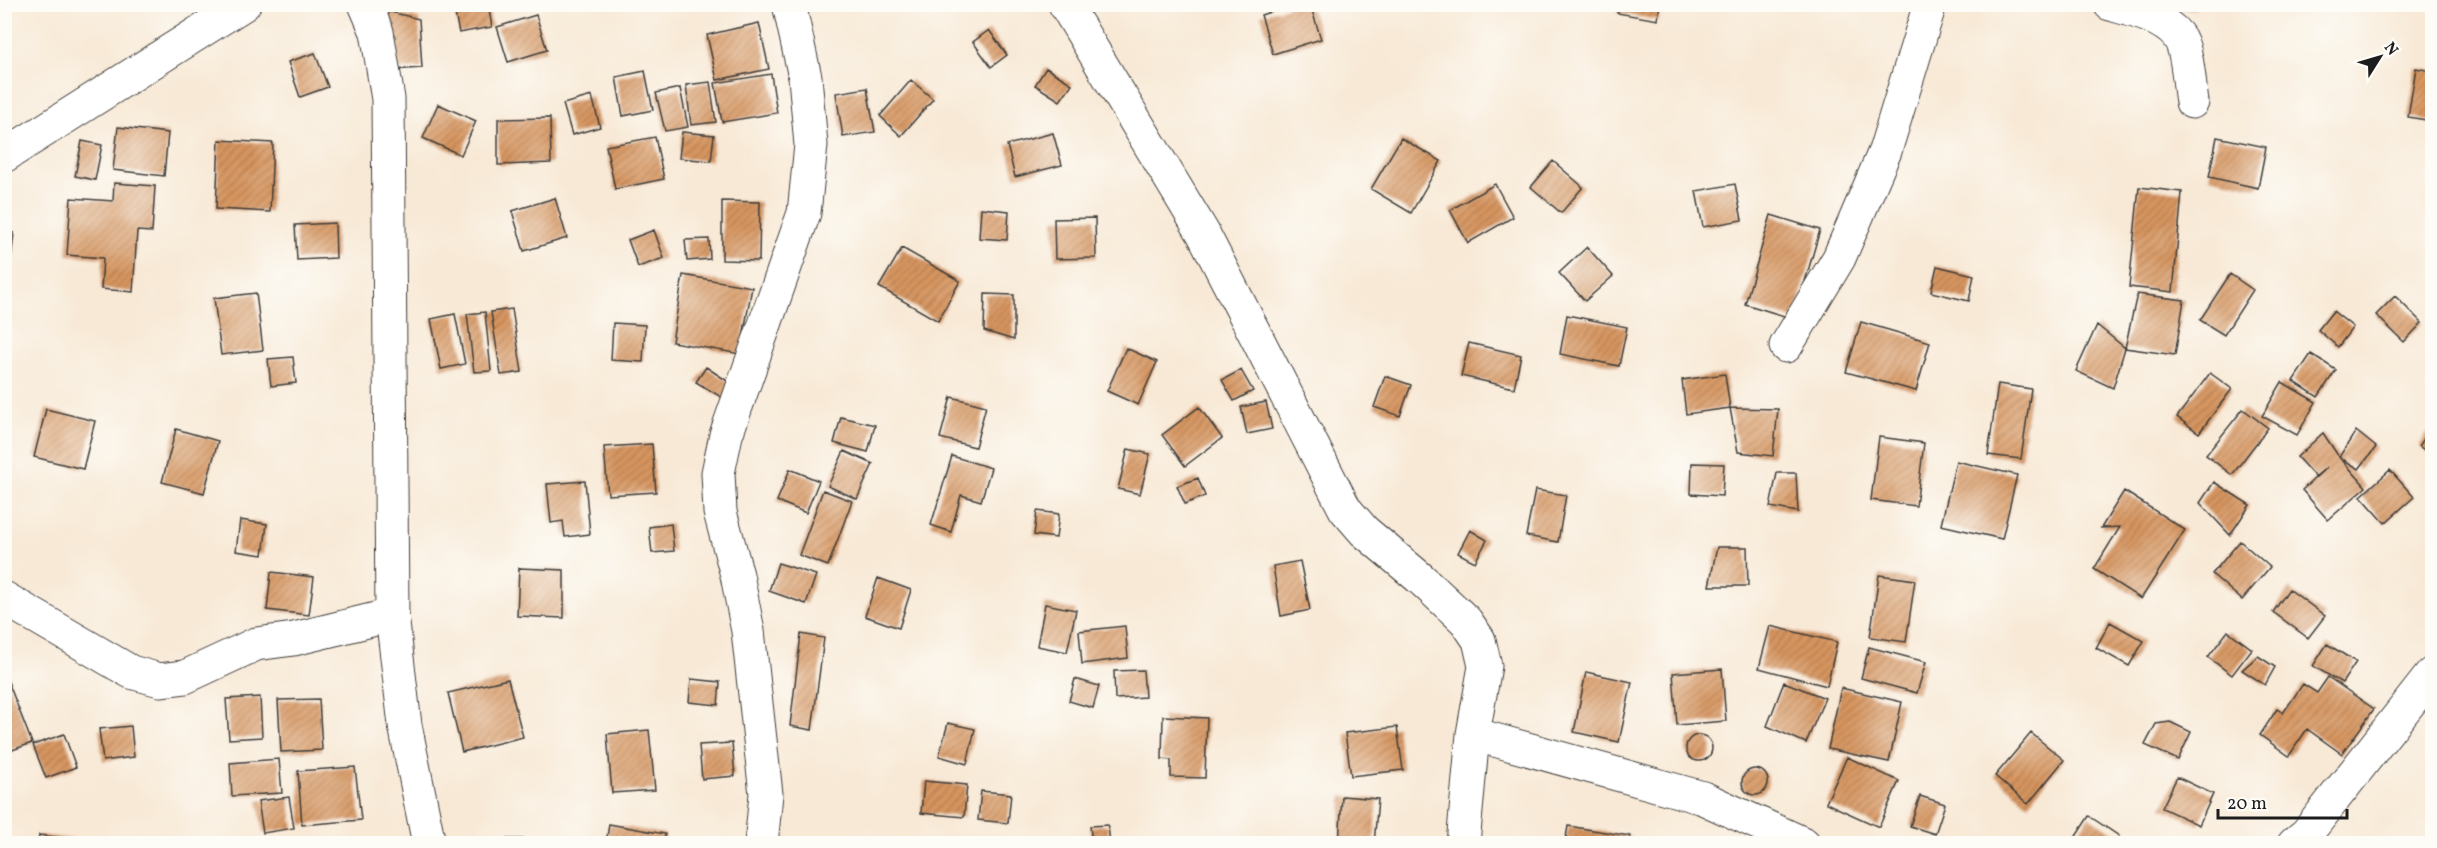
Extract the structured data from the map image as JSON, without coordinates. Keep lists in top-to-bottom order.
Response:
{
  "scale_bar": "20 m",
  "north": "top right"
}
